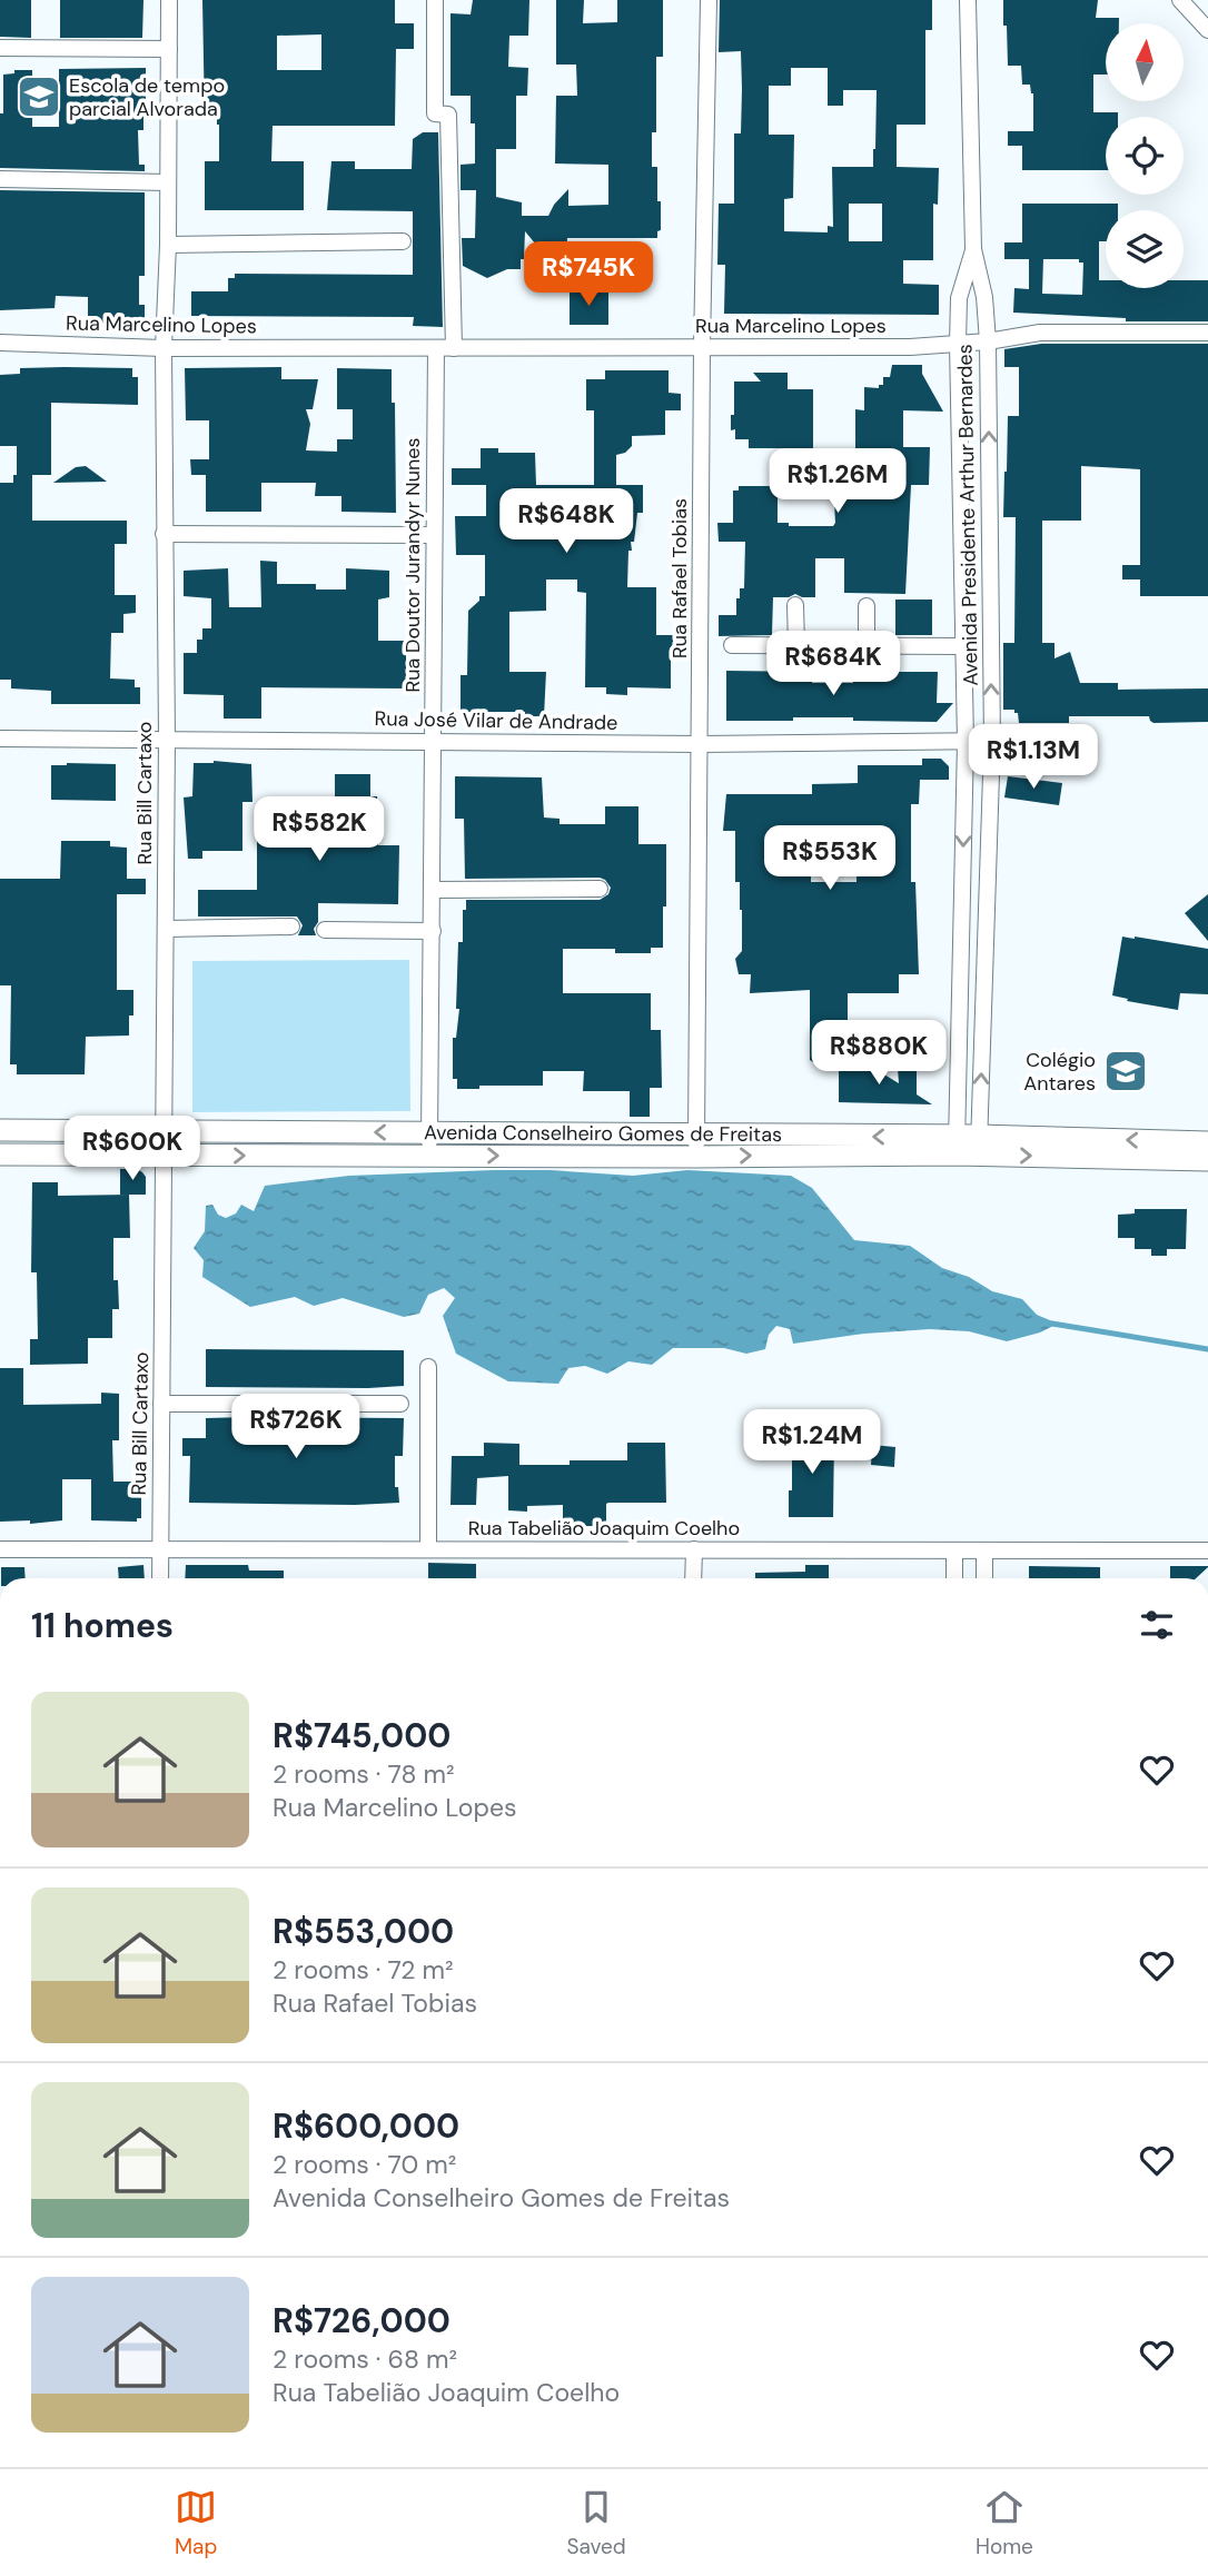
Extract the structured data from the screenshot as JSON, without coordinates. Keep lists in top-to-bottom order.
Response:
{
  "streets": {
    "street": [
      "Rua Marcelino Lopes",
      "Avenida Presidente Arthur Bernardes",
      "Rua Doutor Jurandyr Nunes",
      "Rua Rafael Tobias",
      "Rua José Vilar de Andrade",
      "Rua Bill Cartaxo",
      "Avenida Conselheiro Gomes de Freitas",
      "Rua Tabelião Joaquim Coelho"
    ]
  },
  "crossings": [
    ["Rua Marcelino Lopes", "Avenida Presidente Arthur Bernardes"],
    ["Rua Marcelino Lopes", "Rua Doutor Jurandyr Nunes"],
    ["Rua Marcelino Lopes", "Rua Rafael Tobias"],
    ["Rua Marcelino Lopes", "Rua Bill Cartaxo"],
    ["Avenida Presidente Arthur Bernardes", "Rua José Vilar de Andrade"],
    ["Avenida Presidente Arthur Bernardes", "Avenida Conselheiro Gomes de Freitas"],
    ["Rua Doutor Jurandyr Nunes", "Rua José Vilar de Andrade"],
    ["Rua Doutor Jurandyr Nunes", "Avenida Conselheiro Gomes de Freitas"],
    ["Rua Rafael Tobias", "Rua José Vilar de Andrade"],
    ["Rua Rafael Tobias", "Avenida Conselheiro Gomes de Freitas"],
    ["Rua José Vilar de Andrade", "Rua Bill Cartaxo"],
    ["Rua Bill Cartaxo", "Avenida Conselheiro Gomes de Freitas"],
    ["Rua Bill Cartaxo", "Rua Tabelião Joaquim Coelho"]
  ],
  "places": {
    "school or university": ["Escola de tempo parcial Alvorada", "Colégio Antares"]
  },
  "north": "top",
  "page": {
    "price": [
      "R$745K",
      "R$1.26M",
      "R$648K",
      "R$684K",
      "R$1.13M",
      "R$582K",
      "R$553K",
      "R$880K",
      "R$600K",
      "R$726K",
      "R$1.24M"
    ],
    "heading": "11 homes",
    "list": [
      {
        "name": "R$745,000",
        "note": "2 rooms · 78 m² · Rua Marcelino Lopes"
      },
      {
        "name": "R$553,000",
        "note": "2 rooms · 72 m² · Rua Rafael Tobias"
      },
      {
        "name": "R$600,000",
        "note": "2 rooms · 70 m² · Avenida Conselheiro Gomes de Freitas"
      },
      {
        "name": "R$726,000",
        "note": "2 rooms · 68 m² · Rua Tabelião Joaquim Coelho"
      }
    ],
    "tabs": ["Map", "Saved", "Home"]
  }
}
